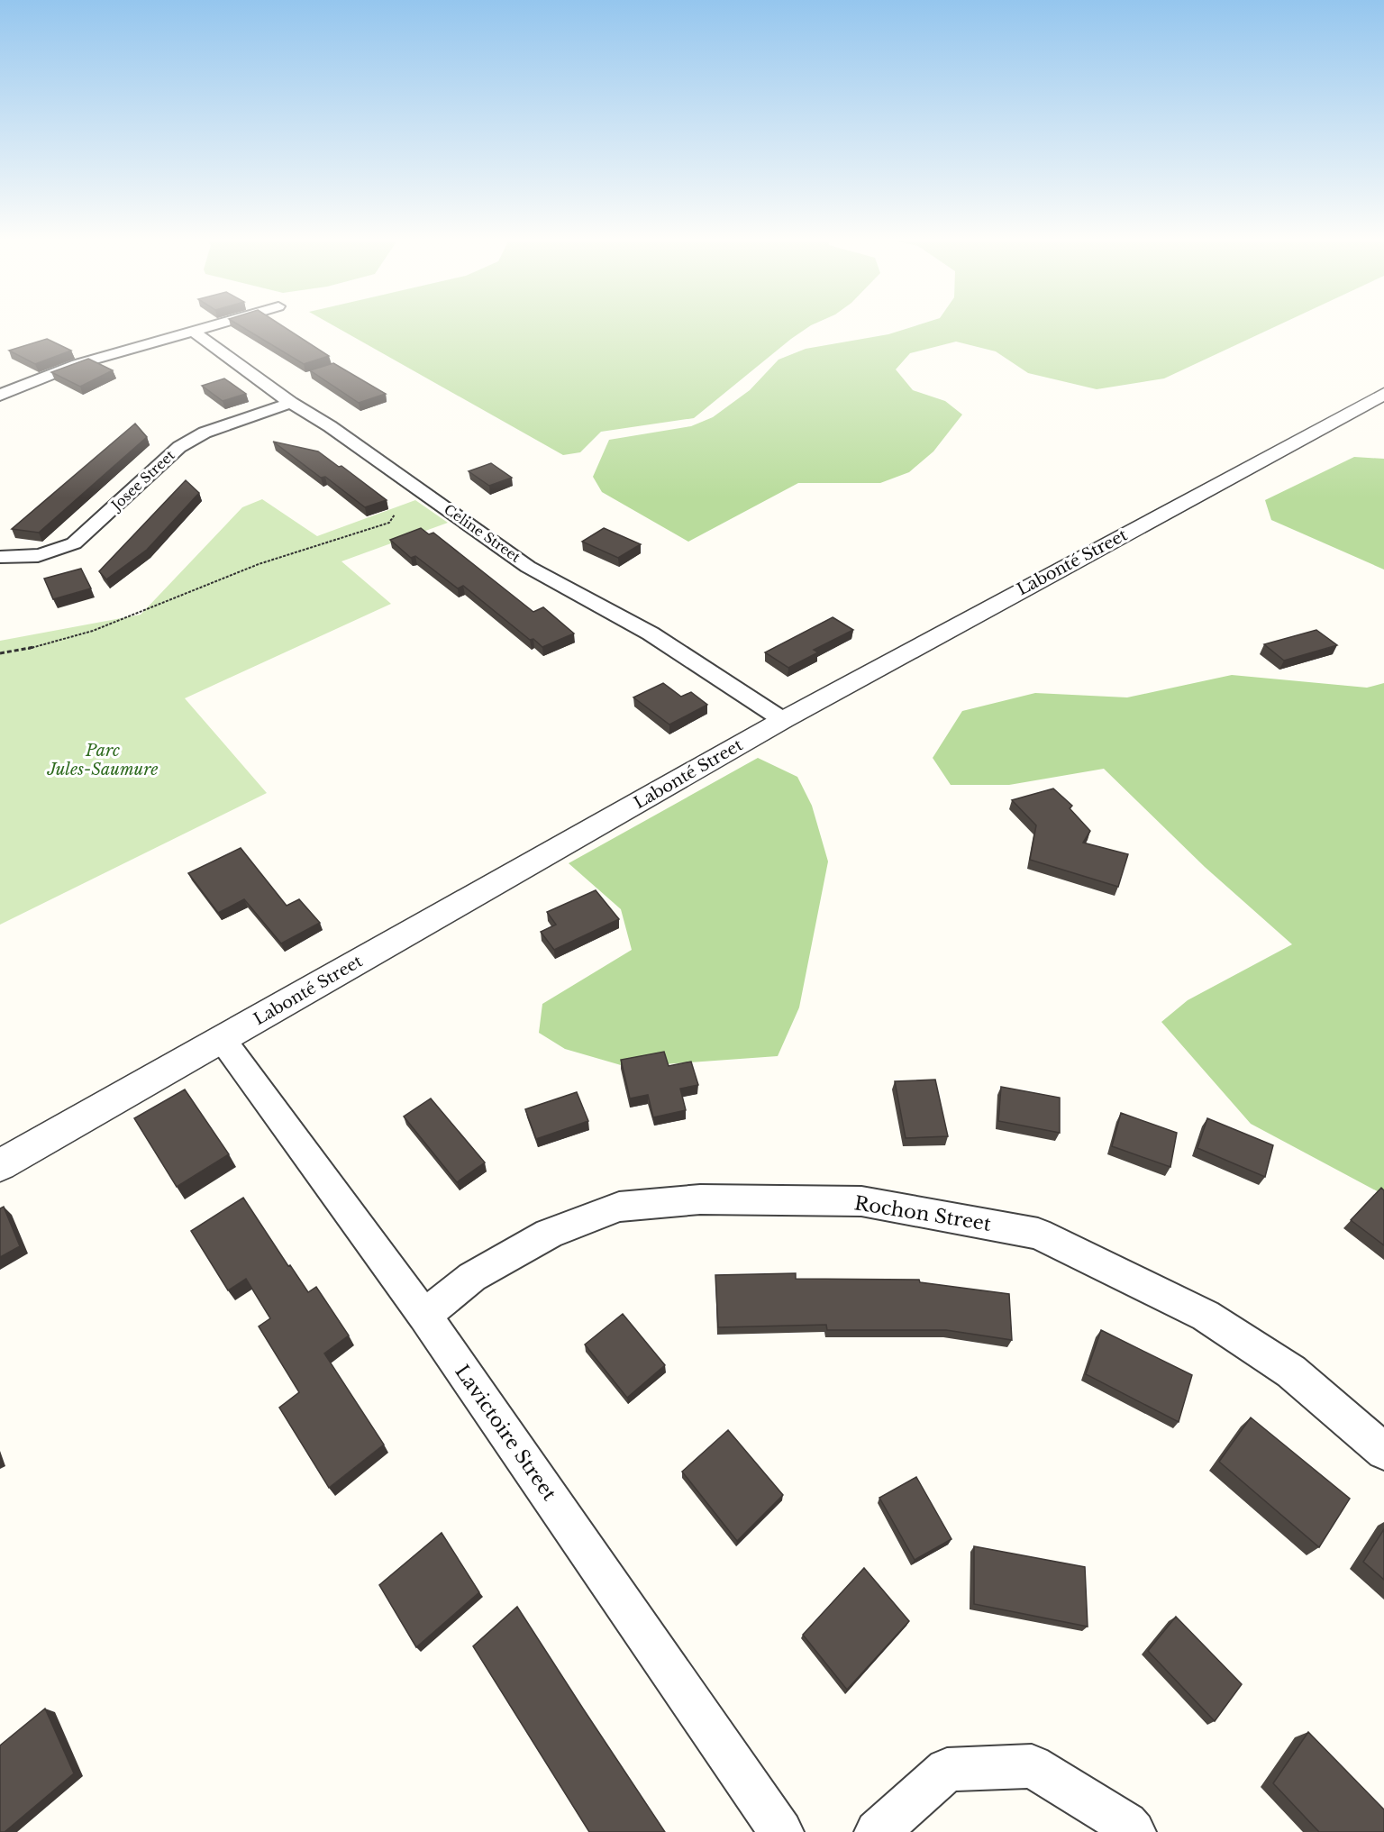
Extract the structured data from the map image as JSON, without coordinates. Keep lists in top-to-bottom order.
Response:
{
  "streets": {
    "street": [
      "Josee Street",
      "Celine Street",
      "Labonté Street",
      "Rochon Street",
      "Lavictoire Street"
    ]
  },
  "crossings": [
    ["Josee Street", "Celine Street"],
    ["Celine Street", "Labonté Street"],
    ["Labonté Street", "Lavictoire Street"],
    ["Rochon Street", "Lavictoire Street"]
  ],
  "parks": ["Parc Jules-Saumure"]
}
